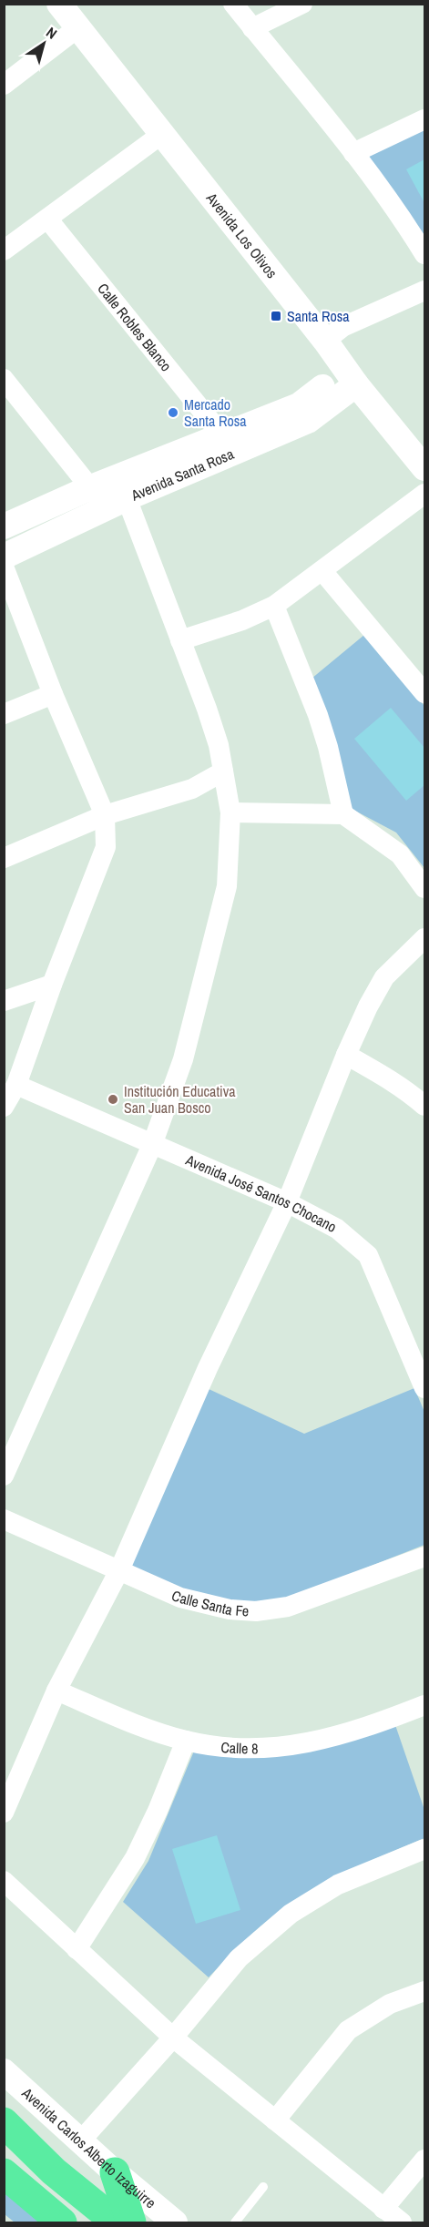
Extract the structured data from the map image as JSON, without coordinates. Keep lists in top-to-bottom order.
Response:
{
  "streets": {
    "street": [
      "Avenida Los Olivos",
      "Calle Robles Blanco",
      "Avenida Santa Rosa",
      "Avenida José Santos Chocano",
      "Calle Santa Fe",
      "Calle 8",
      "Avenida Carlos Alberto Izaguirre"
    ]
  },
  "crossings": [
    ["Avenida Los Olivos", "Avenida Santa Rosa"],
    ["Calle Robles Blanco", "Avenida Santa Rosa"]
  ],
  "places": {
    "transit": ["Santa Rosa"],
    "other": ["Mercado Santa Rosa", "Institución Educativa San Juan Bosco"]
  },
  "north": "top right"
}
